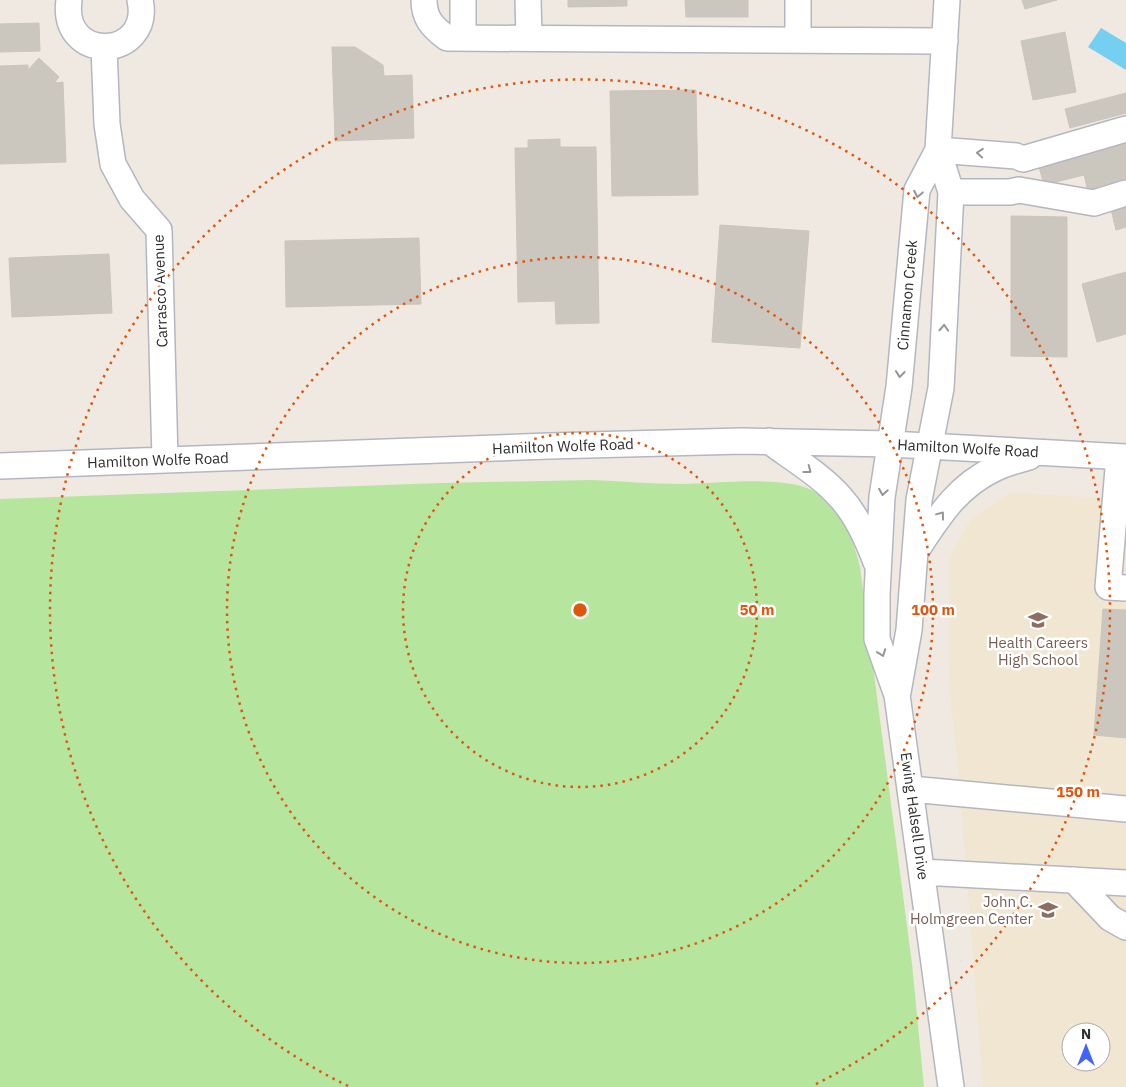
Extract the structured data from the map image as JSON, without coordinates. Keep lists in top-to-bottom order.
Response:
{
  "streets": {
    "street": [
      "Carrasco Avenue",
      "Cinnamon Creek",
      "Hamilton Wolfe Road",
      "Ewing Halsell Drive"
    ]
  },
  "crossings": [
    ["Carrasco Avenue", "Hamilton Wolfe Road"],
    ["Cinnamon Creek", "Hamilton Wolfe Road"],
    ["Cinnamon Creek", "Ewing Halsell Drive"],
    ["Hamilton Wolfe Road", "Ewing Halsell Drive"]
  ],
  "places": {
    "school or university": ["Health Careers High School", "John C. Holmgreen Center"]
  },
  "north": "top",
  "rings": ["50 m", "100 m", "150 m"]
}
